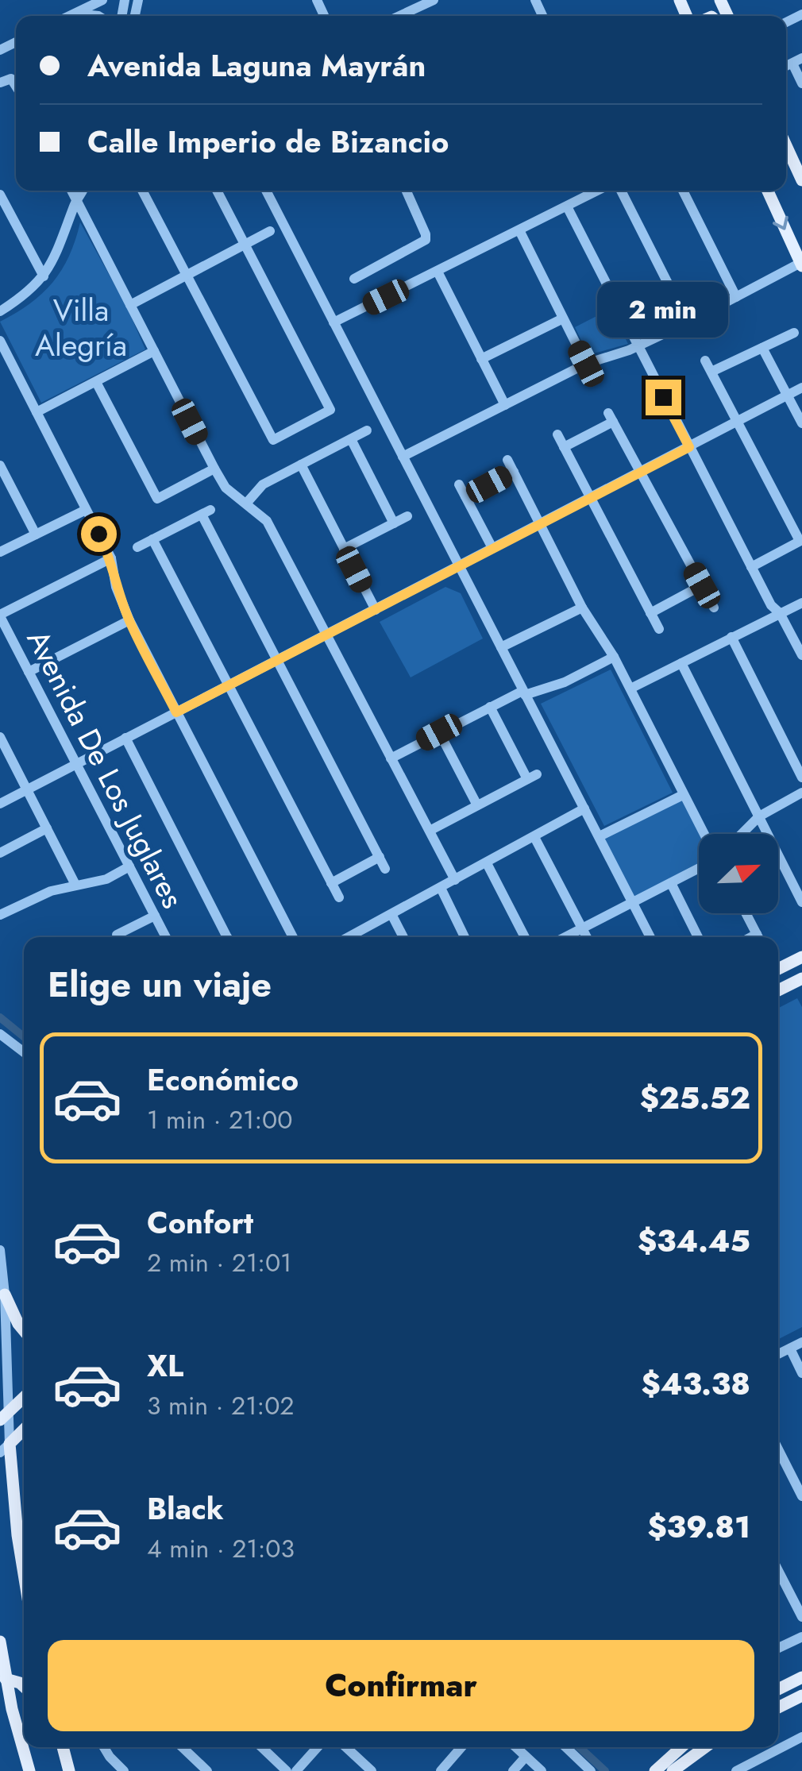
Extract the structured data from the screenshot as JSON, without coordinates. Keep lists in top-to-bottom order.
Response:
{
  "streets": {
    "street": ["Avenida De Los Juglares"]
  },
  "parks": ["Villa Alegría"],
  "north": "top right",
  "page": {
    "banner": ["Avenida Laguna Mayrán", "Calle Imperio de Bizancio"],
    "bubble": "2 min",
    "heading": "Elige un viaje",
    "list": [
      {
        "name": "Económico",
        "note": "1 min · 21:00",
        "value": "$25.52"
      },
      {
        "name": "Confort",
        "note": "2 min · 21:01",
        "value": "$34.45"
      },
      {
        "name": "XL",
        "note": "3 min · 21:02",
        "value": "$43.38"
      },
      {
        "name": "Black",
        "note": "4 min · 21:03",
        "value": "$39.81"
      }
    ],
    "buttons": "Confirmar"
  }
}
